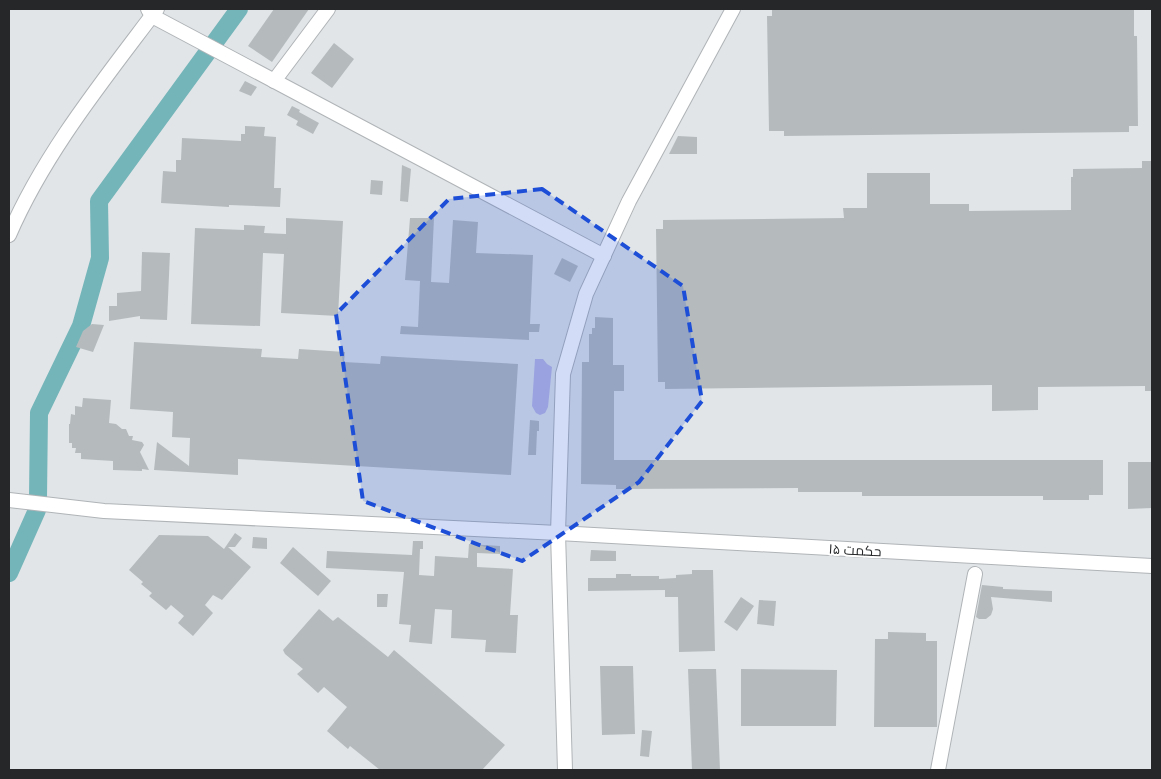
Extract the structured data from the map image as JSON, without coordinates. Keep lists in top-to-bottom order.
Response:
{
  "streets": {
    "street": ["حکمت ۱۵"]
  }
}
